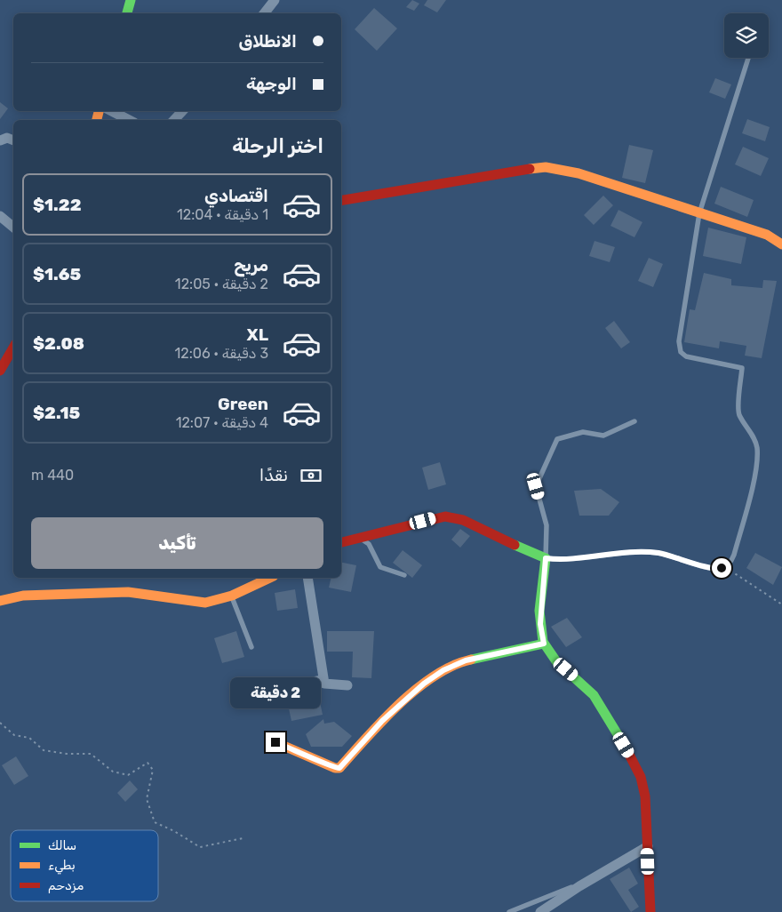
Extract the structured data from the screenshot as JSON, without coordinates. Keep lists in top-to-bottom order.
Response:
{
  "legend": ["سالك", "بطيء", "مزدحم"],
  "page": {
    "banner": ["الانطلاق", "الوجهة"],
    "heading": "اختر الرحلة",
    "list": [
      {
        "name": "اقتصادي",
        "note": "1 دقيقة · 12:04",
        "value": "$1.22"
      },
      {
        "name": "مريح",
        "note": "2 دقيقة · 12:05",
        "value": "$1.65"
      },
      {
        "name": "XL",
        "note": "3 دقيقة · 12:06",
        "value": "$2.08"
      },
      {
        "name": "Green",
        "note": "4 دقيقة · 12:07",
        "value": "$2.15"
      }
    ],
    "pay": ["نقدًا", "440 m"],
    "buttons": "تأكيد",
    "bubble": "2 دقيقة"
  }
}
